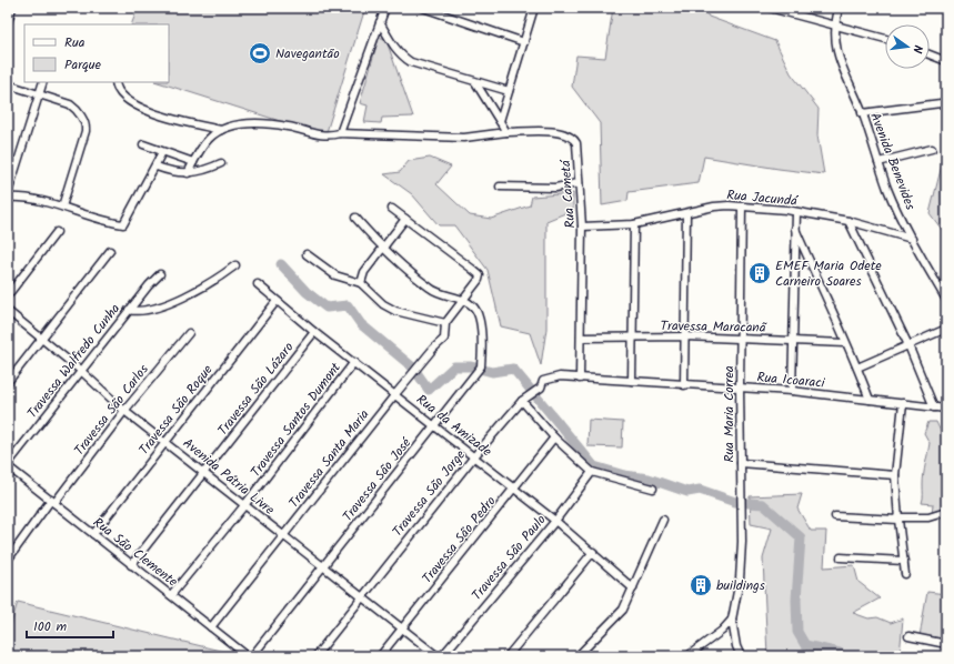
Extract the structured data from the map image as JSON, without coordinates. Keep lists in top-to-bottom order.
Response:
{
  "streets": {
    "street": [
      "Avenida Benevides",
      "Rua Cametá",
      "Rua Jacundá",
      "Travessa Maracanã",
      "Travessa Walfredo Cunha",
      "Rua Icoaraci",
      "Travessa São Lázaro",
      "Travessa São Carlos",
      "Travessa São Roque",
      "Rua Maria Correa",
      "Travessa Santos Dumont",
      "Rua da Amizade",
      "Travessa Santa Maria",
      "Avenida Pátria Livre",
      "Travessa São José",
      "Travessa São Jorge",
      "Travessa São Pedro",
      "Rua São Clemente",
      "Travessa São Paulo"
    ]
  },
  "crossings": [
    ["Avenida Benevides", "Rua Jacundá"],
    ["Rua Cametá", "Rua Jacundá"],
    ["Rua Cametá", "Travessa Maracanã"],
    ["Rua Cametá", "Rua Icoaraci"],
    ["Rua Cametá", "Travessa São Jorge"],
    ["Rua Jacundá", "Rua Maria Correa"],
    ["Travessa Maracanã", "Rua Maria Correa"],
    ["Travessa Walfredo Cunha", "Avenida Pátria Livre"],
    ["Travessa Walfredo Cunha", "Rua São Clemente"],
    ["Rua Icoaraci", "Rua Maria Correa"],
    ["Rua Icoaraci", "Travessa São Jorge"],
    ["Travessa São Lázaro", "Rua da Amizade"],
    ["Travessa São Lázaro", "Avenida Pátria Livre"],
    ["Travessa São Lázaro", "Rua São Clemente"],
    ["Travessa São Carlos", "Avenida Pátria Livre"],
    ["Travessa São Carlos", "Rua São Clemente"],
    ["Travessa São Roque", "Rua da Amizade"],
    ["Travessa São Roque", "Avenida Pátria Livre"],
    ["Travessa São Roque", "Rua São Clemente"],
    ["Travessa Santos Dumont", "Rua da Amizade"],
    ["Travessa Santos Dumont", "Avenida Pátria Livre"],
    ["Travessa Santos Dumont", "Rua São Clemente"],
    ["Rua da Amizade", "Travessa Santa Maria"],
    ["Rua da Amizade", "Travessa São José"],
    ["Rua da Amizade", "Travessa São Jorge"],
    ["Rua da Amizade", "Travessa São Pedro"],
    ["Rua da Amizade", "Travessa São Paulo"],
    ["Travessa Santa Maria", "Avenida Pátria Livre"],
    ["Travessa Santa Maria", "Rua São Clemente"],
    ["Avenida Pátria Livre", "Travessa São José"],
    ["Avenida Pátria Livre", "Travessa São Jorge"],
    ["Avenida Pátria Livre", "Travessa São Pedro"]
  ],
  "places": {
    "sports": ["Navegantão"],
    "building": ["EMEF Maria Odete Carneiro Soares", "buildings"]
  },
  "legend": ["Rua", "Parque"],
  "scale_bar": "100 m",
  "north": "right"
}
